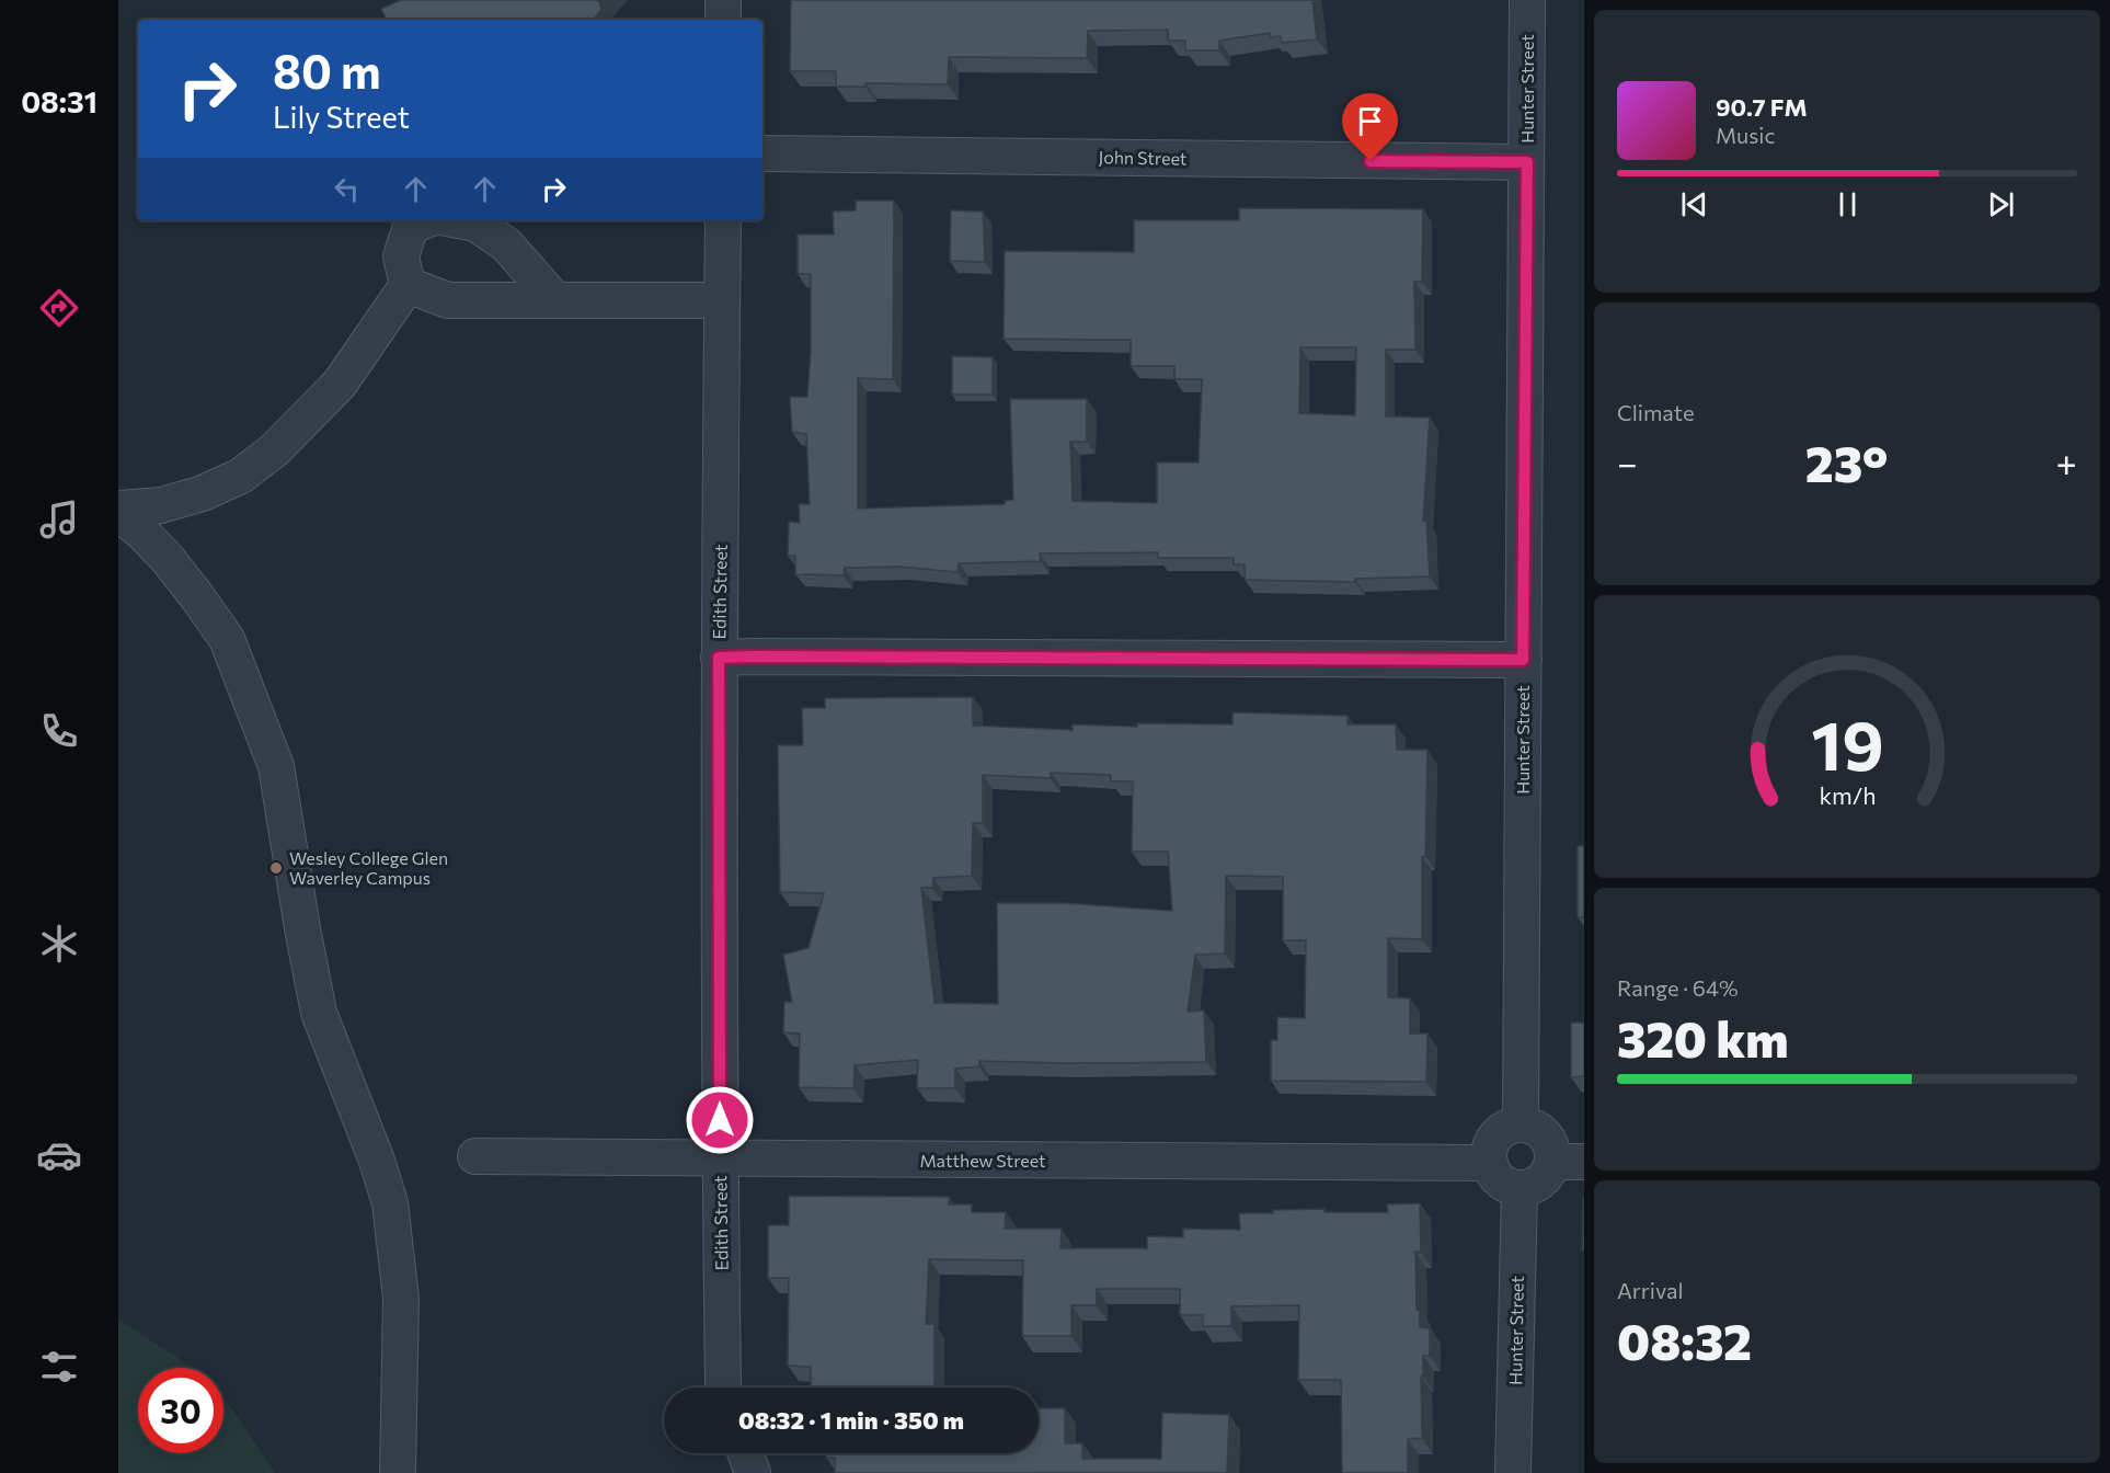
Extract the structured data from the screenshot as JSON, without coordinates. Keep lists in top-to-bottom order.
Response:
{
  "streets": {
    "street": [
      "Hunter Street",
      "John Street",
      "Edith Street",
      "Matthew Street"
    ]
  },
  "crossings": [
    ["Hunter Street", "John Street"],
    ["Hunter Street", "Matthew Street"],
    ["Edith Street", "Matthew Street"]
  ],
  "places": ["Wesley College Glen Waverley Campus"],
  "page": {
    "tabs": "08:31",
    "turn": ["80 m", "Lily Street"],
    "song": ["90.7 FM", "Music"],
    "tile": [
      "Climate",
      ["Range · 64%", "320 km"],
      ["Arrival", "08:32"]
    ],
    "heat": ["−", "23°", "+"],
    "limit": "30",
    "trip": "08:32 · 1 min · 350 m",
    "gauge": ["19", "km/h"]
  }
}
